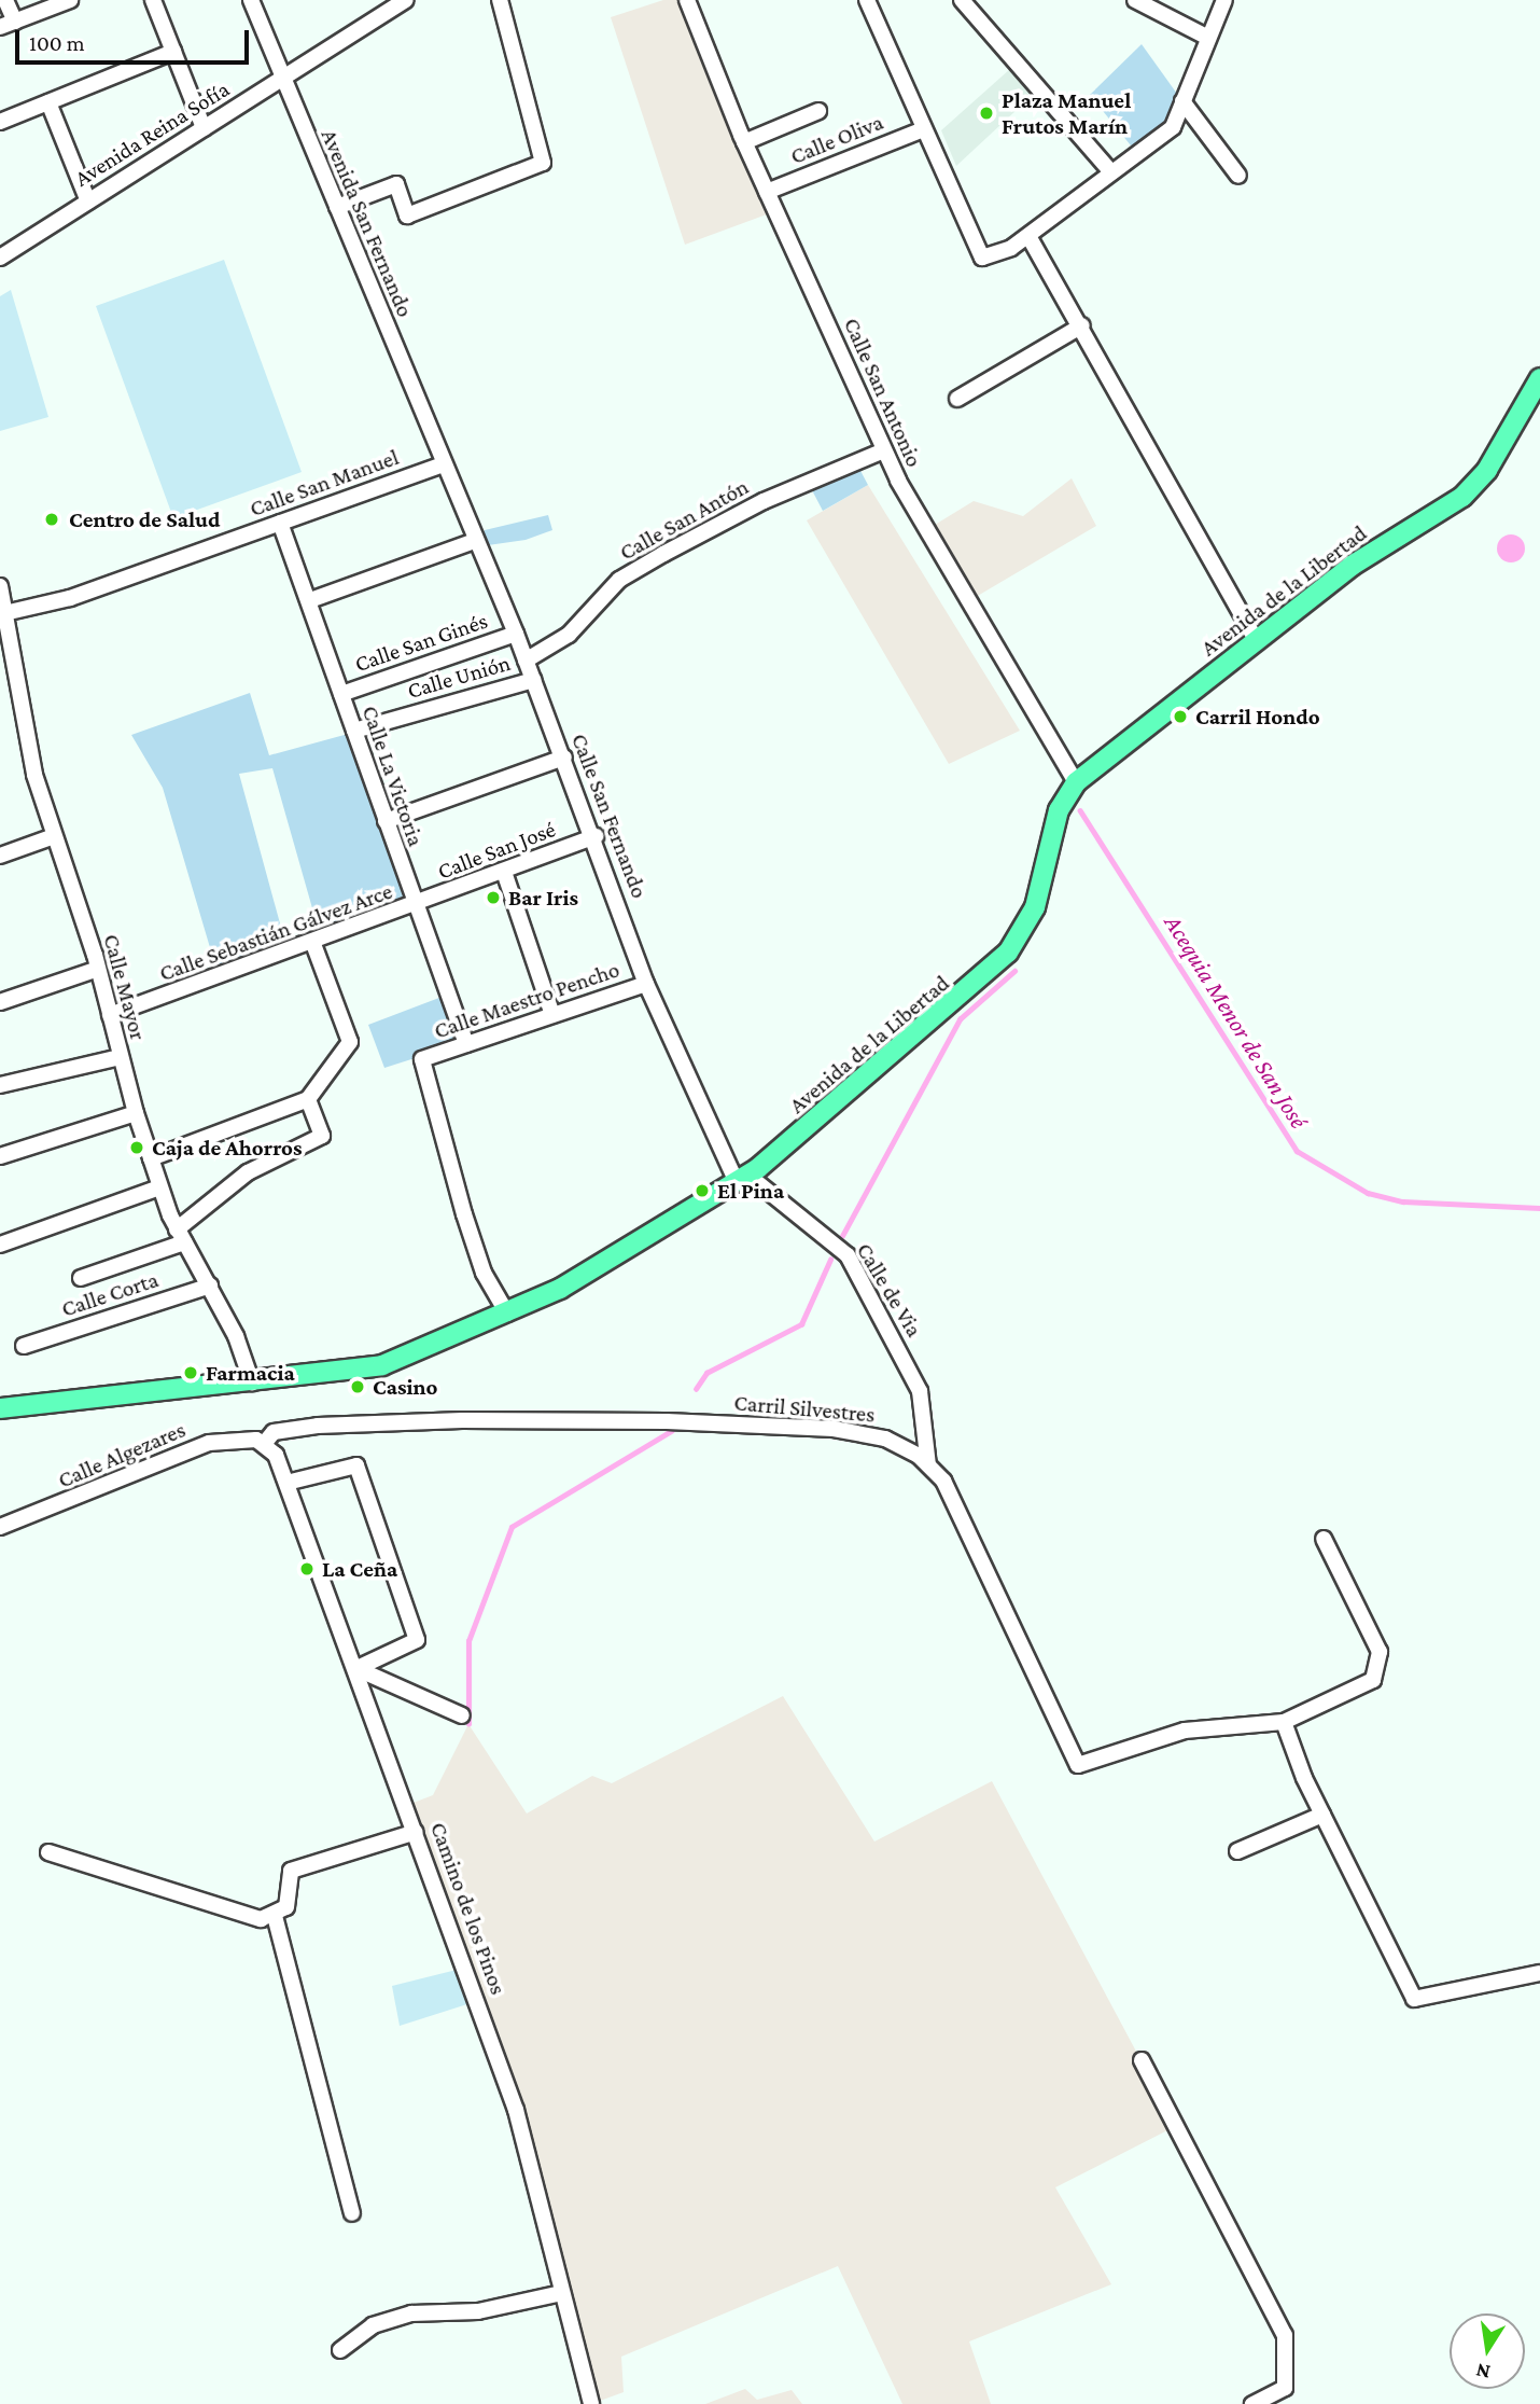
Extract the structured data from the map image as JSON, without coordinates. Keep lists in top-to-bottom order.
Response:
{
  "streets": {
    "main road": ["Avenida de la Libertad"],
    "street": [
      "Avenida Reina Sofía",
      "Calle Oliva",
      "Avenida San Fernando",
      "Calle San Antonio",
      "Calle San Manuel",
      "Calle San Antón",
      "Calle San Ginés",
      "Calle Unión",
      "Calle La Victoria",
      "Calle San Fernando",
      "Calle San José",
      "Calle Sebastián Gálvez Arce",
      "Calle Mayor",
      "Calle Maestro Pencho",
      "Calle de Via",
      "Calle Corta",
      "Carril Silvestres",
      "Calle Algezares",
      "Camino de los Pinos"
    ]
  },
  "crossings": [
    ["Avenida Reina Sofía", "Avenida San Fernando"],
    ["Calle Oliva", "Calle San Antonio"],
    ["Avenida San Fernando", "Calle San Manuel"],
    ["Avenida San Fernando", "Calle San Fernando"],
    ["Calle San Antonio", "Calle San Antón"],
    ["Calle San Antonio", "Avenida de la Libertad"],
    ["Calle San Manuel", "Calle La Victoria"],
    ["Calle San Manuel", "Calle San Fernando"],
    ["Calle San Manuel", "Calle Mayor"],
    ["Calle San Antón", "Calle San Fernando"],
    ["Avenida de la Libertad", "Calle San Fernando"],
    ["Avenida de la Libertad", "Calle Mayor"],
    ["Avenida de la Libertad", "Calle Maestro Pencho"],
    ["Avenida de la Libertad", "Calle de Via"],
    ["Calle San Ginés", "Calle La Victoria"],
    ["Calle San Ginés", "Calle San Fernando"],
    ["Calle Unión", "Calle La Victoria"],
    ["Calle Unión", "Calle San Fernando"],
    ["Calle La Victoria", "Calle San José"],
    ["Calle La Victoria", "Calle Sebastián Gálvez Arce"],
    ["Calle La Victoria", "Calle Maestro Pencho"],
    ["Calle San Fernando", "Calle San José"],
    ["Calle San Fernando", "Calle Maestro Pencho"],
    ["Calle San Fernando", "Calle de Via"],
    ["Calle San José", "Calle Sebastián Gálvez Arce"],
    ["Calle Sebastián Gálvez Arce", "Calle Mayor"],
    ["Calle Mayor", "Calle Corta"],
    ["Calle de Via", "Carril Silvestres"],
    ["Carril Silvestres", "Calle Algezares"],
    ["Carril Silvestres", "Camino de los Pinos"],
    ["Calle Algezares", "Camino de los Pinos"]
  ],
  "water": ["Acequia Menor de San José"],
  "places": [
    "Plaza Manuel Frutos Marín",
    "Centro de Salud",
    "Carril Hondo",
    "Bar Iris",
    "Caja de Ahorros",
    "El Pina",
    "Farmacia",
    "Casino",
    "La Ceña"
  ],
  "scale_bar": "100 m",
  "north": "bottom"
}
